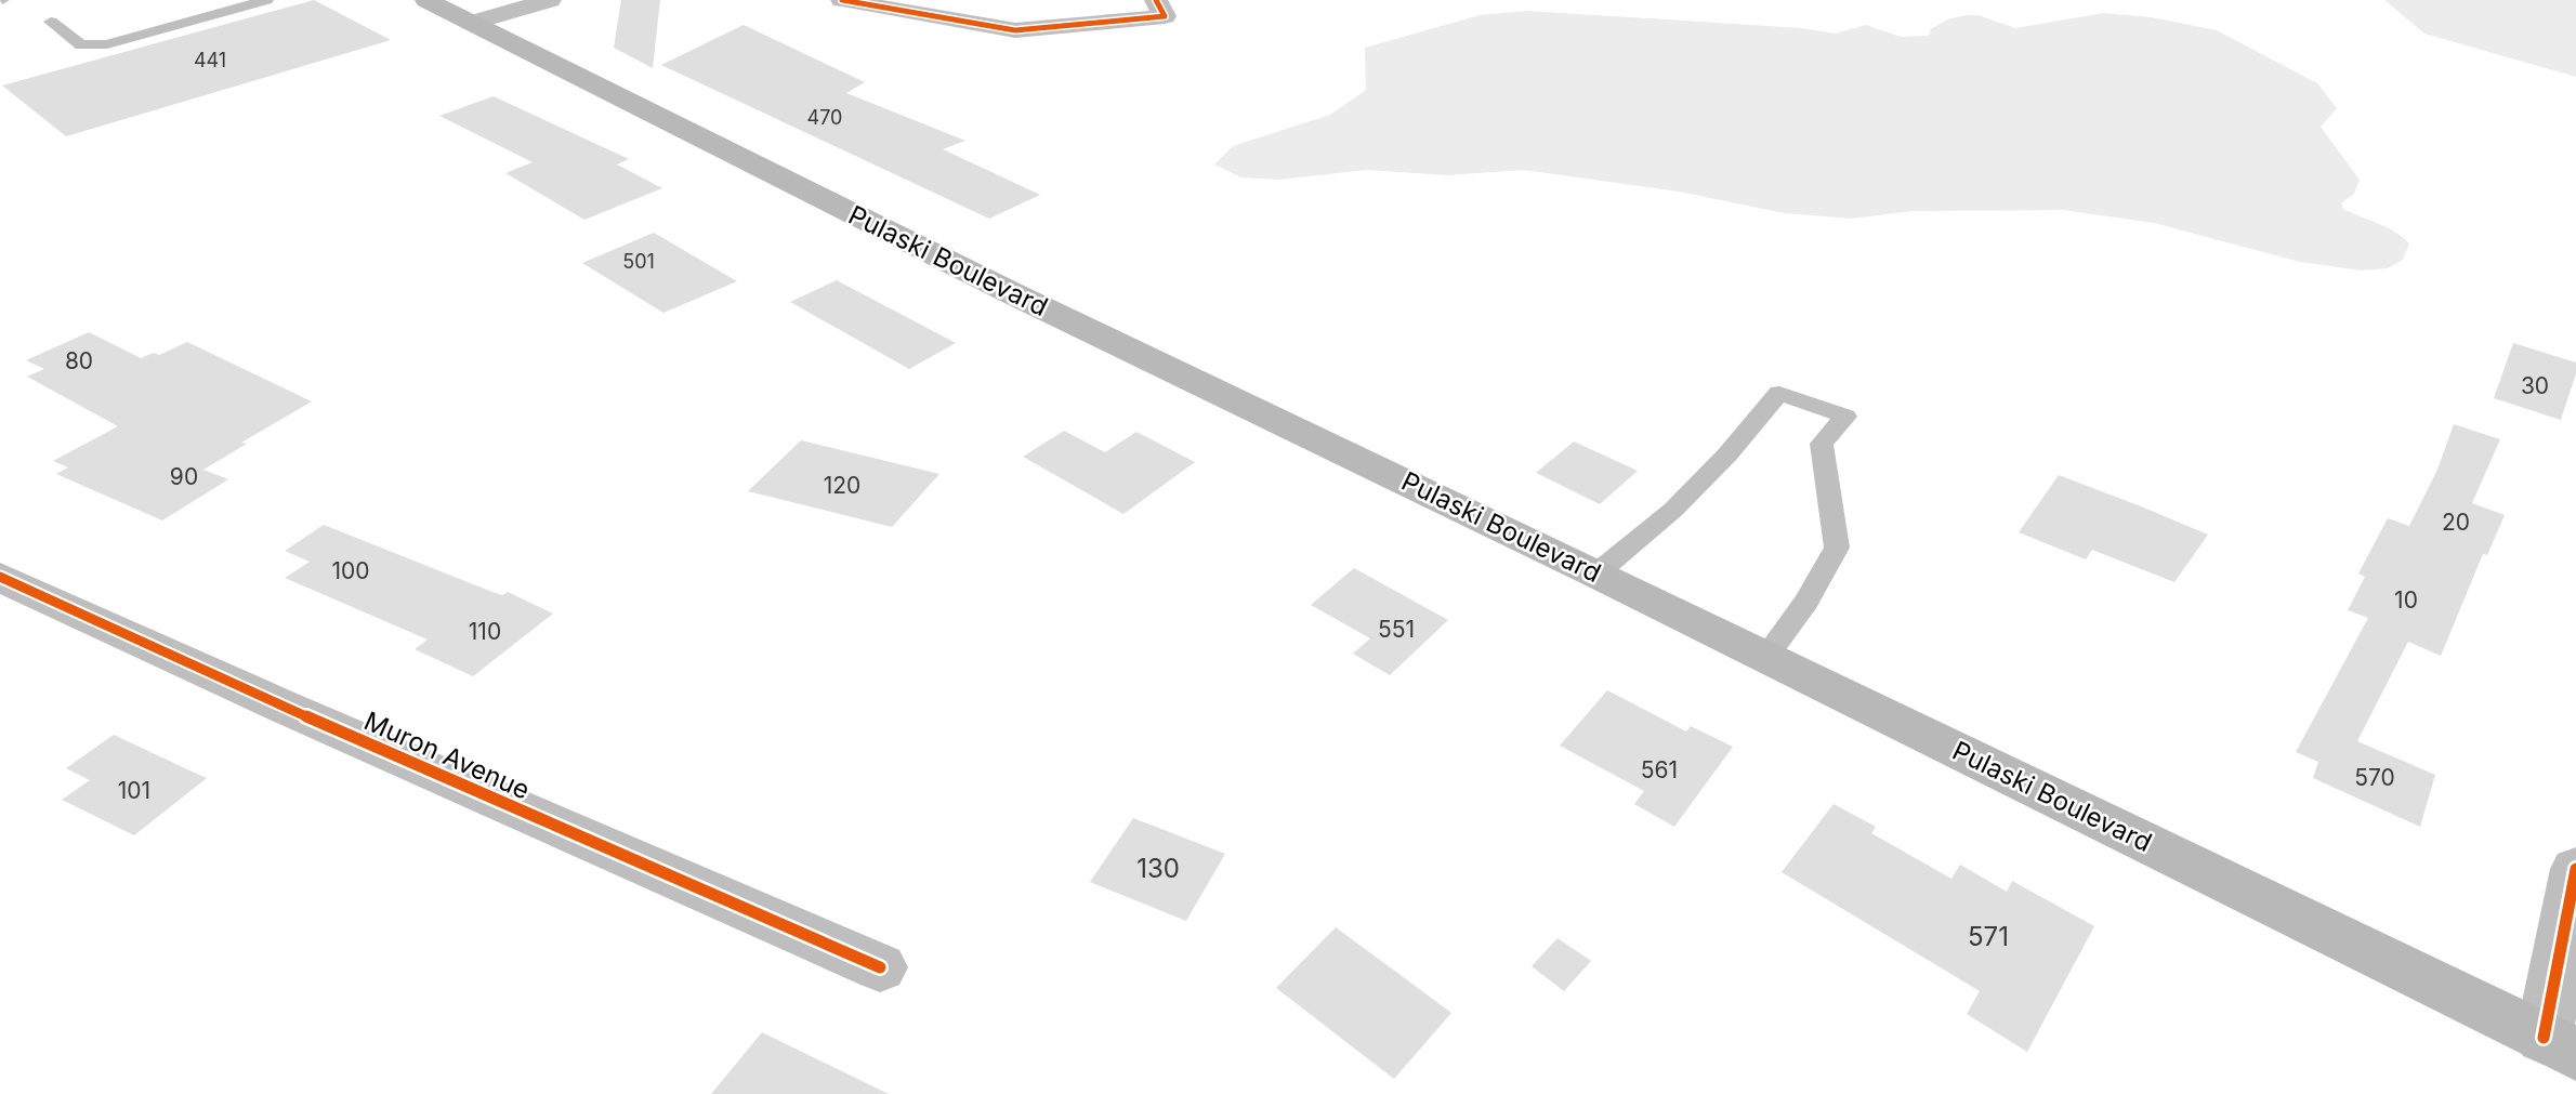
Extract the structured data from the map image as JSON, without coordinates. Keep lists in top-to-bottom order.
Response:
{
  "streets": {
    "main road": ["Pulaski Boulevard"],
    "street": ["Muron Avenue"]
  },
  "house_numbers": [
    "441",
    "470",
    "501",
    "80",
    "30",
    "90",
    "120",
    "20",
    "100",
    "10",
    "551",
    "110",
    "561",
    "570",
    "101",
    "130",
    "571"
  ]
}
